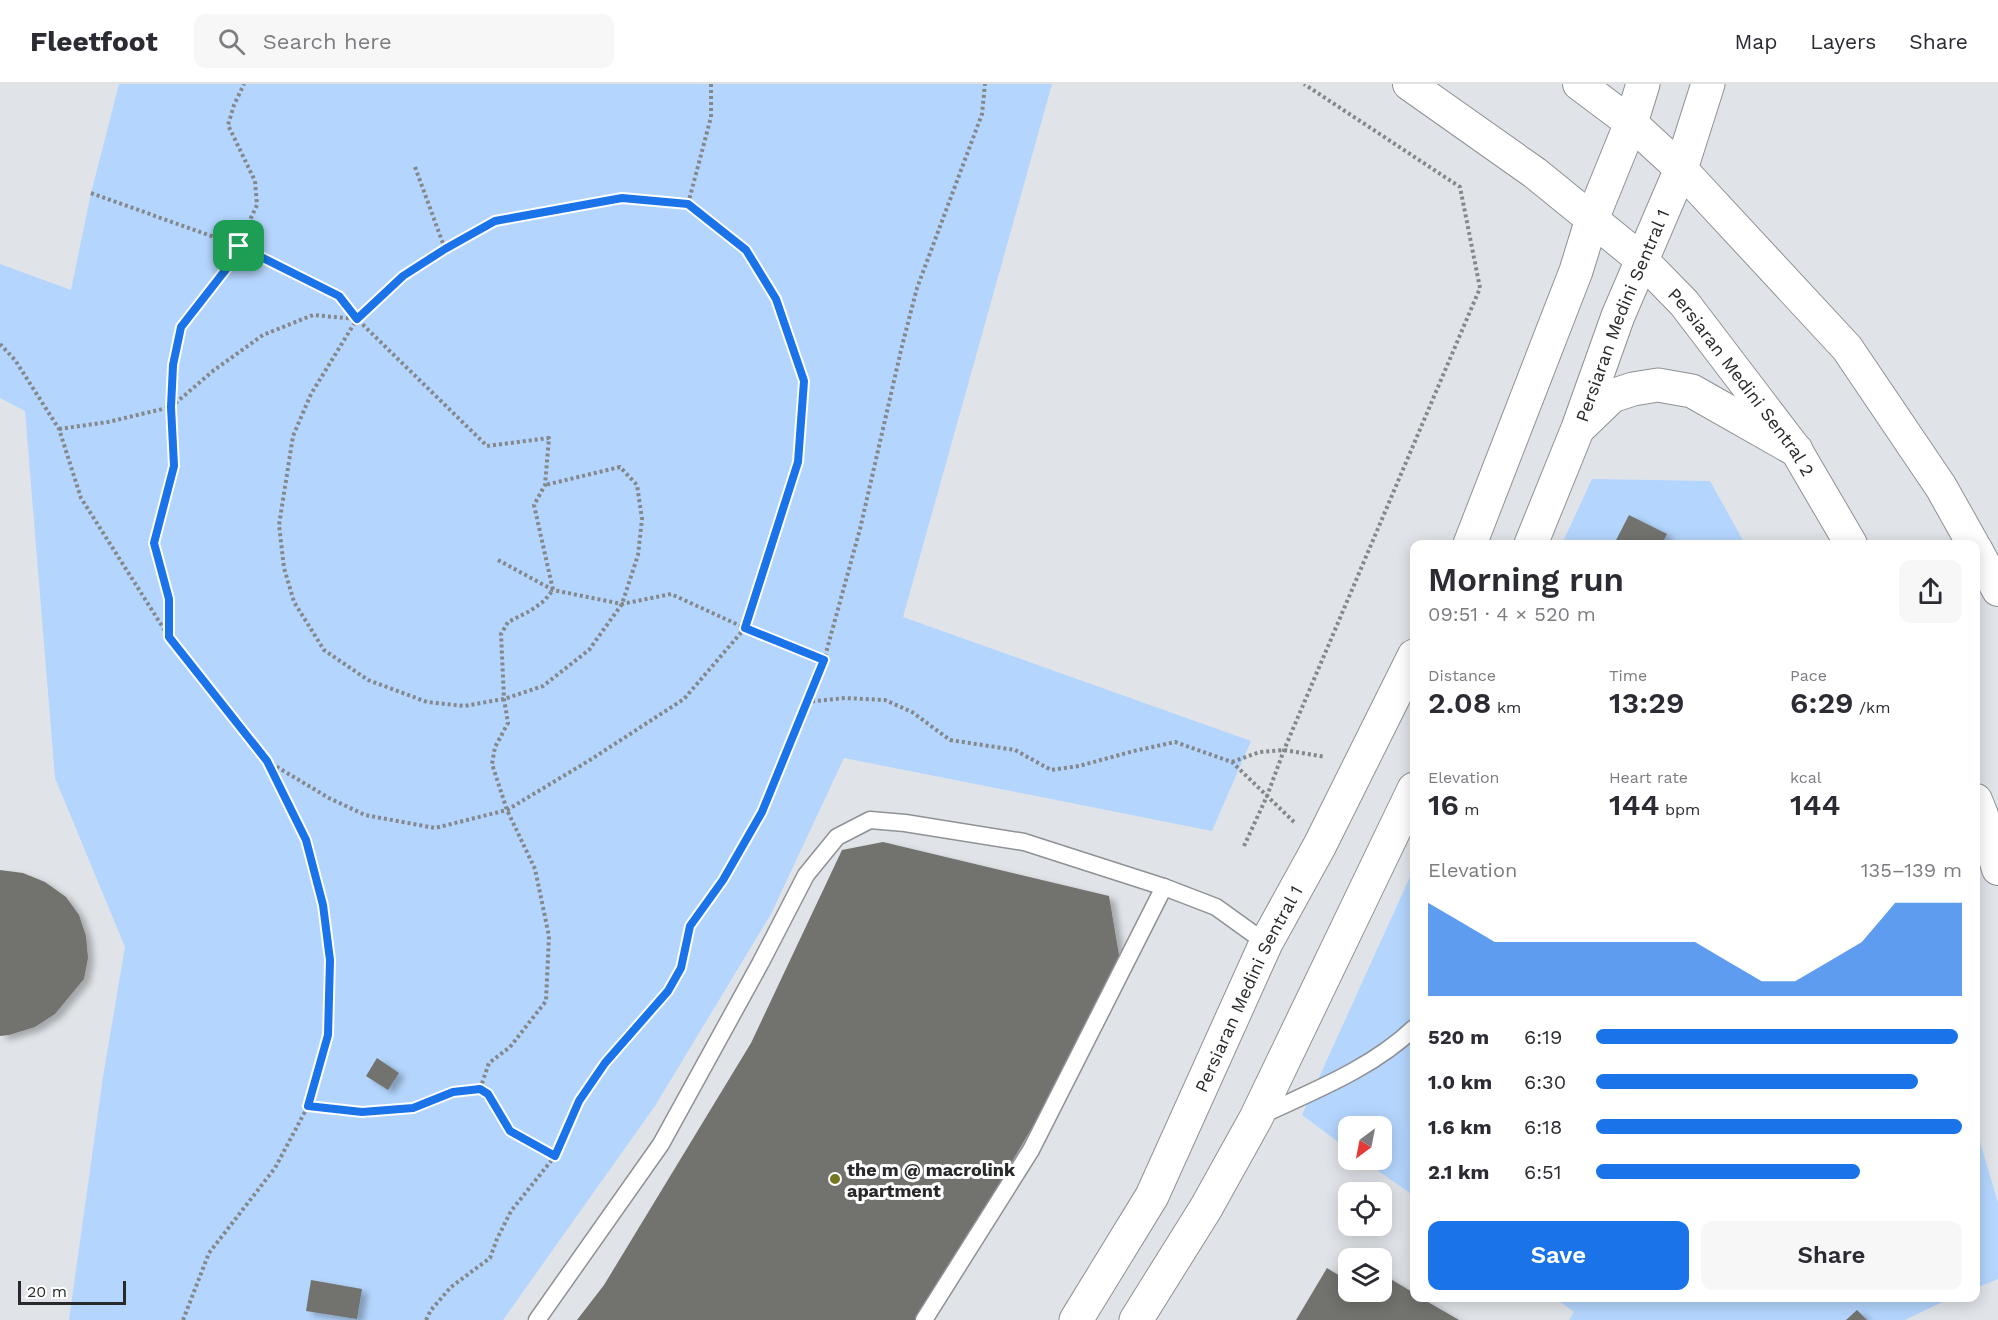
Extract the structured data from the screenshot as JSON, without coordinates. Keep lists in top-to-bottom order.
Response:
{
  "streets": {
    "street": ["Persiaran Medini Sentral 1", "Persiaran Medini Sentral 2"]
  },
  "crossings": [
    ["Persiaran Medini Sentral 1", "Persiaran Medini Sentral 2"]
  ],
  "places": ["the m @ macrolink apartment"],
  "scale_bar": "20 m",
  "north": "bottom left",
  "page": {
    "header": "Fleetfoot",
    "search": "Search here",
    "nav": ["Map", "Layers", "Share"],
    "heading": ["Morning run", "09:51 · 4 × 520 m"],
    "stats": [
      ["Distance", "2.08 km"],
      ["Time", "13:29"],
      ["Pace", "6:29 /km"],
      ["Elevation", "16 m"],
      ["Heart rate", "144 bpm"],
      ["kcal", "144"]
    ],
    "chart": ["Elevation", "135–139 m"],
    "list": [
      {
        "name": "520 m",
        "note": "6:19"
      },
      {
        "name": "1.0 km",
        "note": "6:30"
      },
      {
        "name": "1.6 km",
        "note": "6:18"
      },
      {
        "name": "2.1 km",
        "note": "6:51"
      }
    ],
    "buttons": ["Save", "Share"],
    "scale": "20 m"
  }
}
